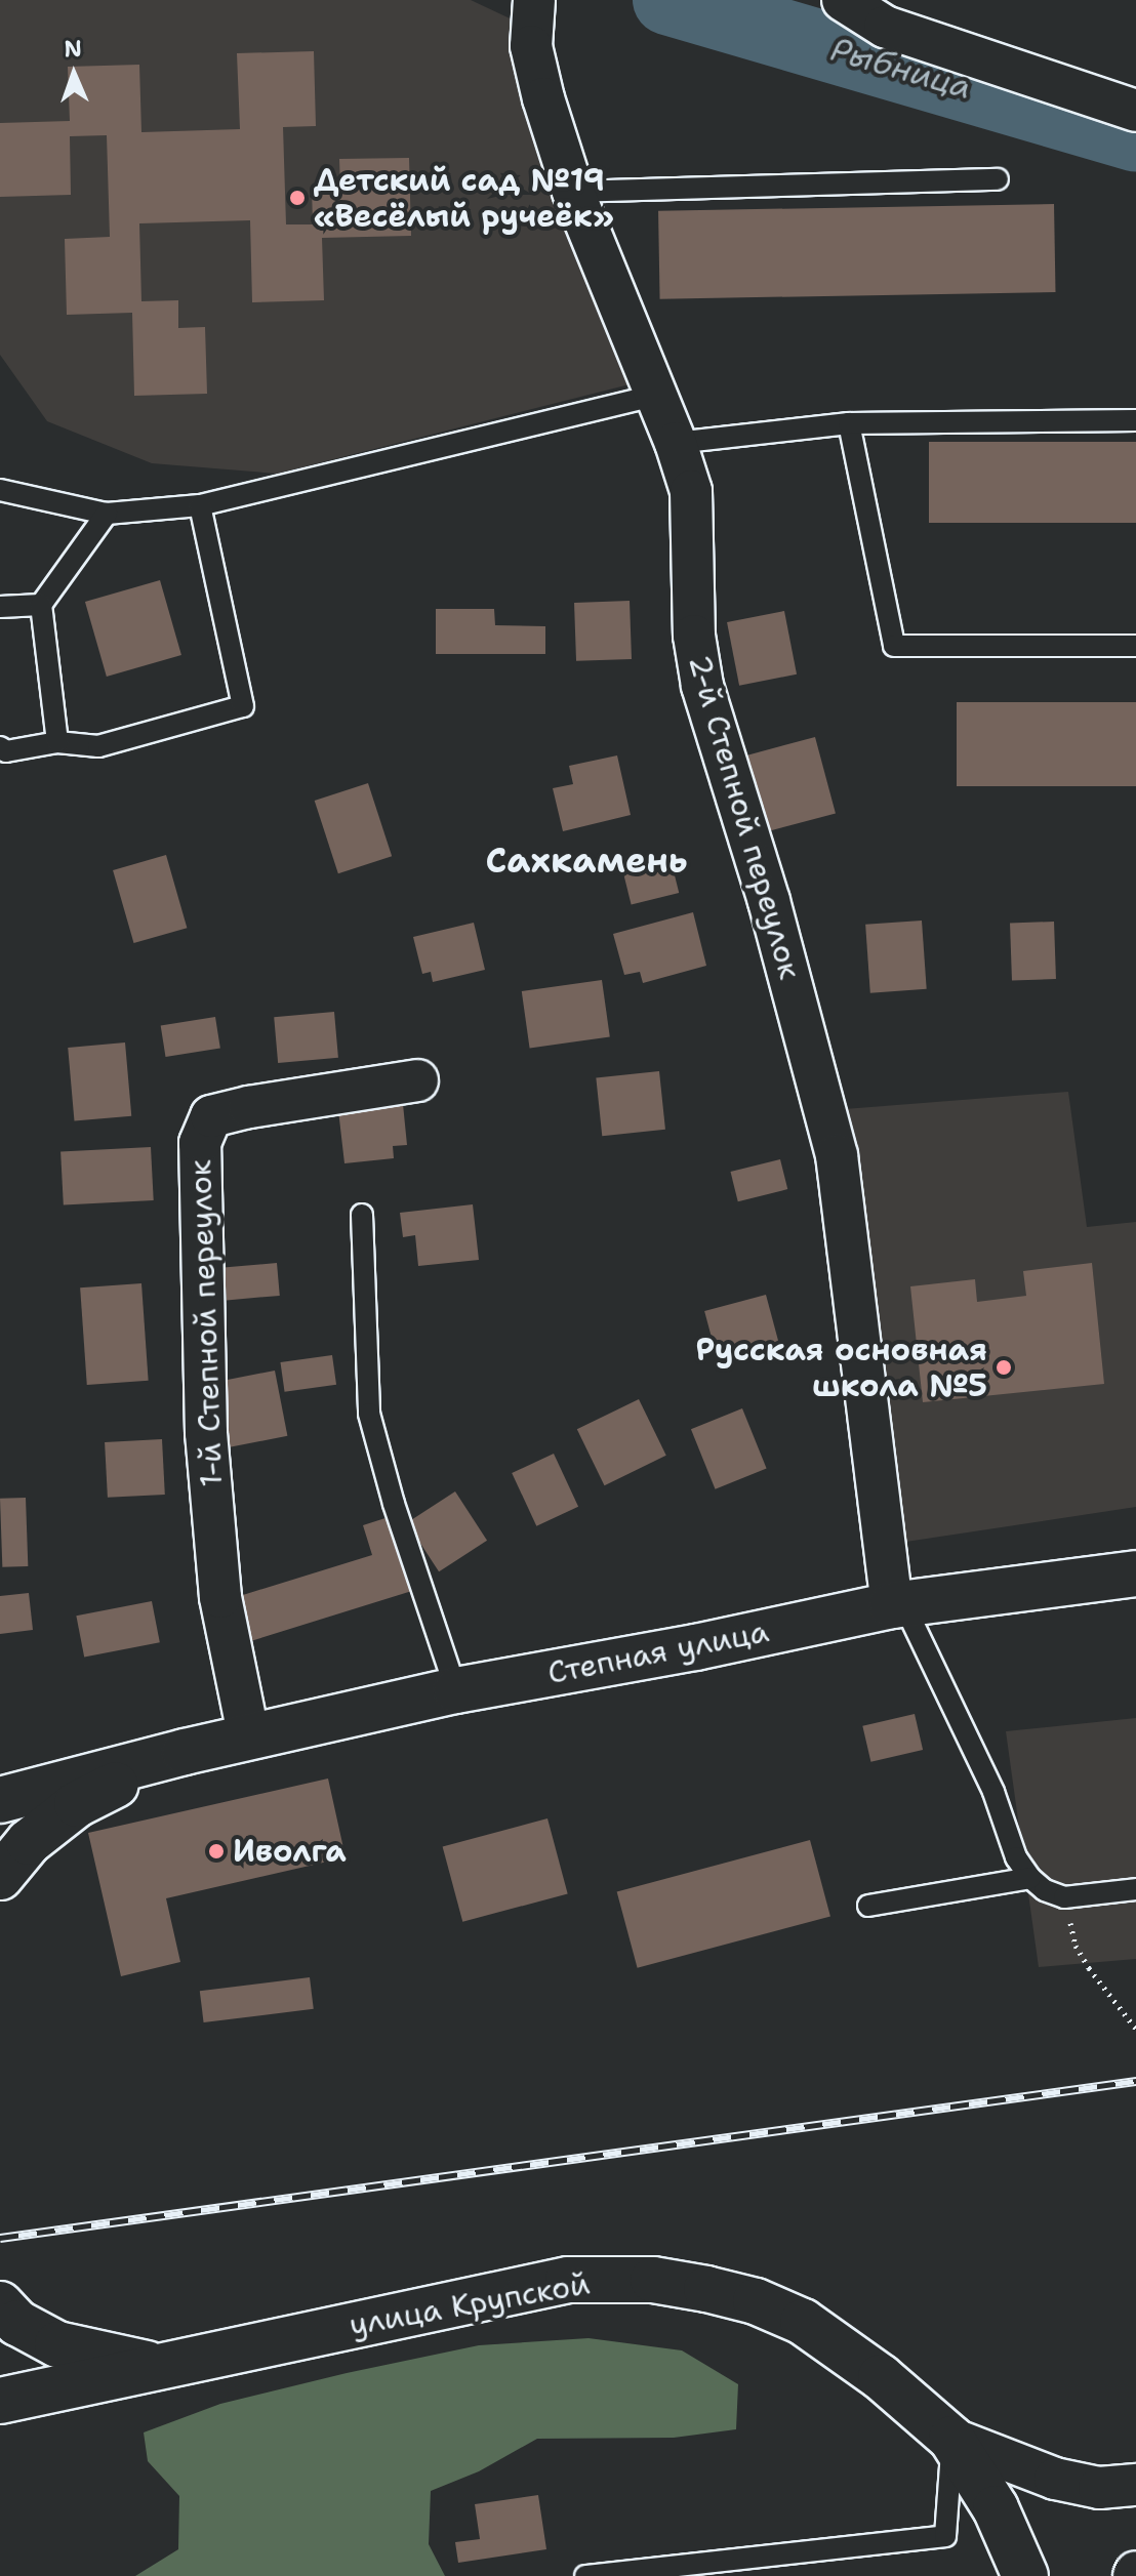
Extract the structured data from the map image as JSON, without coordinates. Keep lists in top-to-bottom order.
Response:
{
  "streets": {
    "main road": ["Степная улица", "улица Крупской"],
    "street": ["2-й Степной переулок", "1-й Степной переулок"]
  },
  "crossings": [
    ["2-й Степной переулок", "Степная улица"],
    ["1-й Степной переулок", "Степная улица"]
  ],
  "districts": ["Сахкамень"],
  "water": ["Рыбница"],
  "places": ["Детский сад №19 «Весёлый ручеёк»", "Русская основная школа №5", "Иволга"],
  "north": "top"
}
